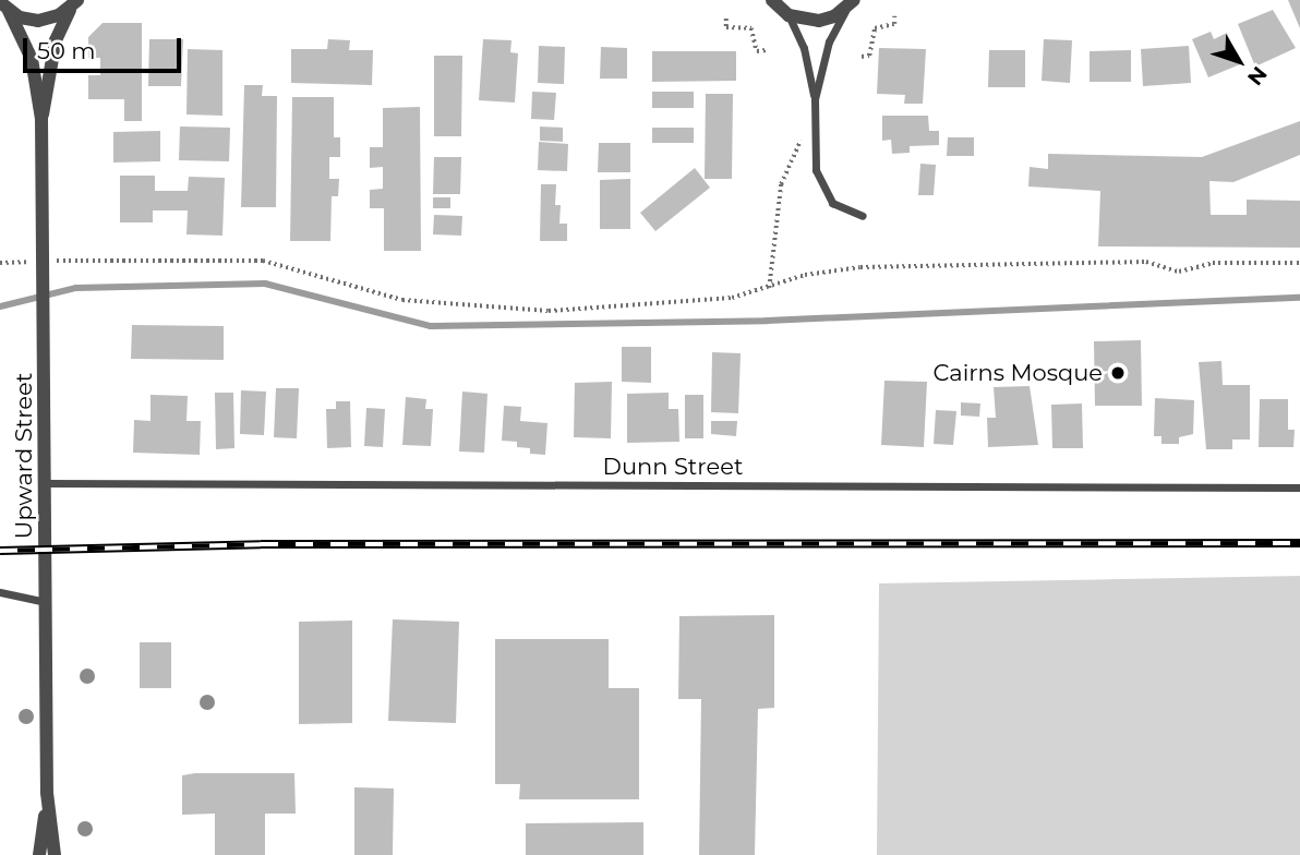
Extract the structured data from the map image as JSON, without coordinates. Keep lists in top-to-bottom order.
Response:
{
  "streets": {
    "street": ["Upward Street", "Dunn Street"]
  },
  "crossings": [
    ["Upward Street", "Dunn Street"]
  ],
  "places": ["Cairns Mosque"],
  "scale_bar": "50 m",
  "north": "bottom right"
}
